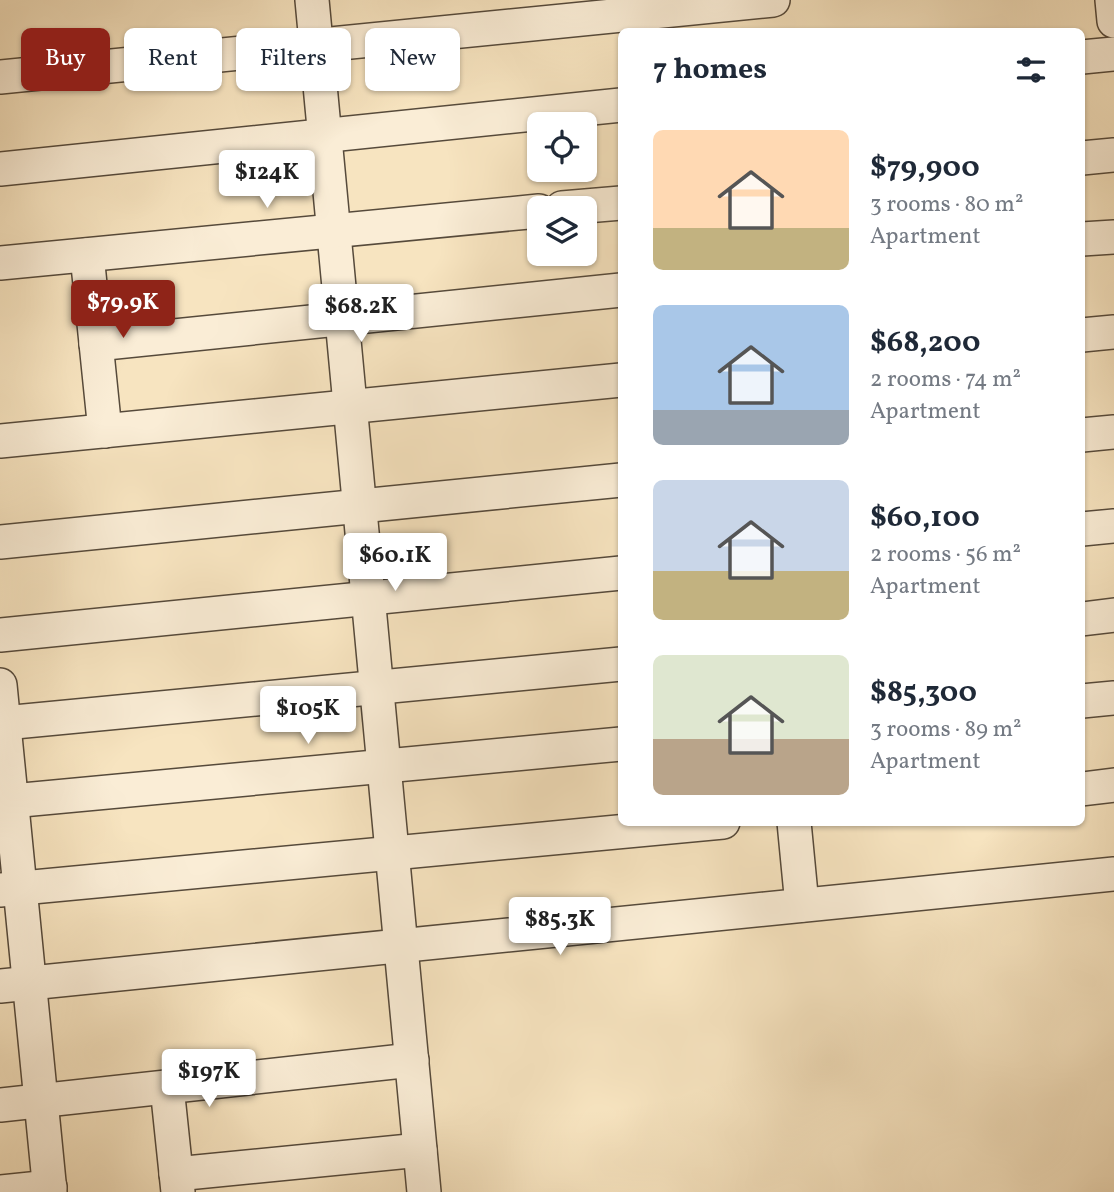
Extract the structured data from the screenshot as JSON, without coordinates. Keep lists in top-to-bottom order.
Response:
{
  "page": {
    "chip": [
      "Buy",
      "Rent",
      "Filters",
      "New"
    ],
    "heading": "7 homes",
    "list": [
      {
        "name": "$79,900",
        "note": "3 rooms · 80 m² · Apartment"
      },
      {
        "name": "$68,200",
        "note": "2 rooms · 74 m² · Apartment"
      },
      {
        "name": "$60,100",
        "note": "2 rooms · 56 m² · Apartment"
      },
      {
        "name": "$85,300",
        "note": "3 rooms · 89 m² · Apartment"
      }
    ],
    "price": [
      "$124K",
      "$79.9K",
      "$68.2K",
      "$60.1K",
      "$105K",
      "$85.3K",
      "$197K"
    ]
  }
}
